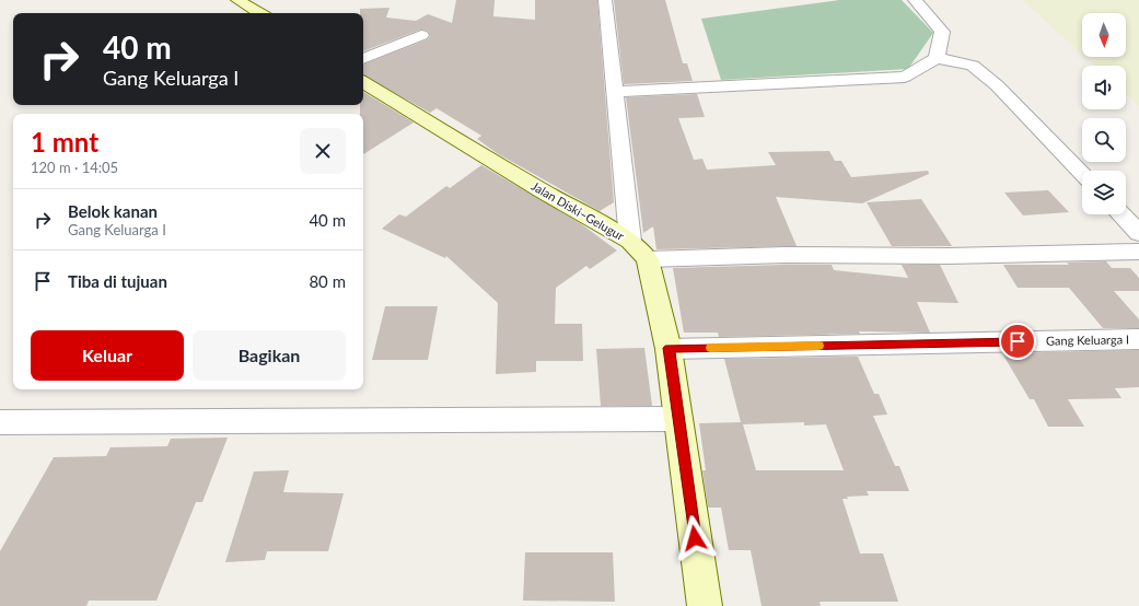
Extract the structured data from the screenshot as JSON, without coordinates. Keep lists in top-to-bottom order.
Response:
{
  "streets": {
    "main road": ["Jalan Diski–Gelugur"],
    "street": ["Gang Keluarga I"]
  },
  "north": "bottom",
  "page": {
    "turn": ["40 m", "Gang Keluarga I"],
    "heading": ["1 mnt", "120 m · 14:05"],
    "list": [
      {
        "name": "Belok kanan",
        "note": "Gang Keluarga I",
        "value": "40 m"
      },
      {
        "name": "Tiba di tujuan",
        "value": "80 m"
      }
    ],
    "buttons": ["Keluar", "Bagikan"]
  }
}
